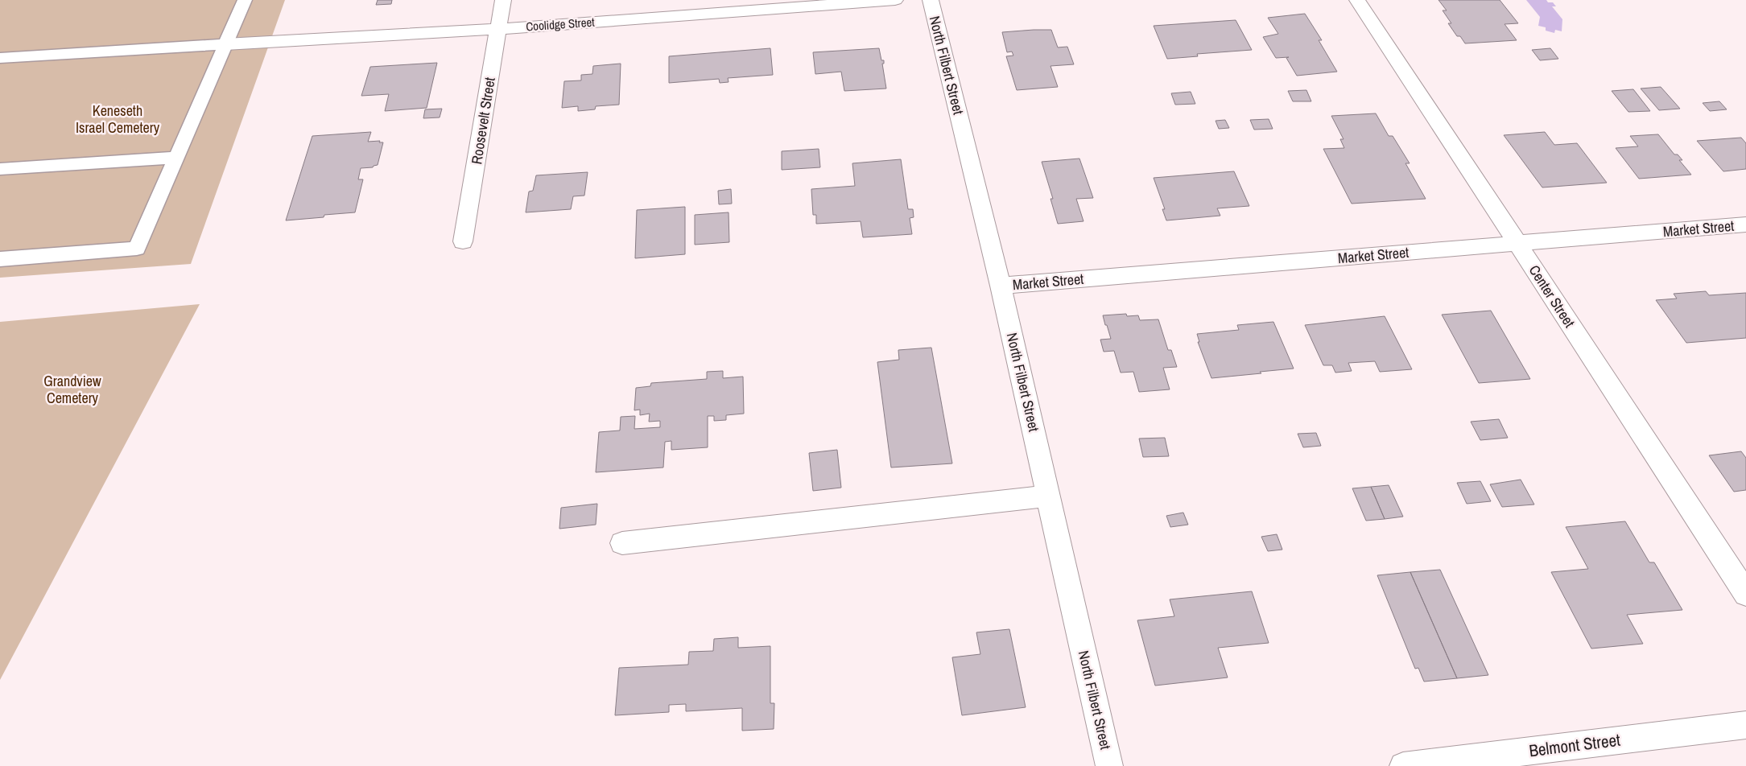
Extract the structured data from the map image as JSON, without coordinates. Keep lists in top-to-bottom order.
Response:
{
  "streets": {
    "street": [
      "Coolidge Street",
      "North Filbert Street",
      "Roosevelt Street",
      "Market Street",
      "Center Street",
      "Belmont Street"
    ]
  },
  "crossings": [
    ["Coolidge Street", "Roosevelt Street"],
    ["North Filbert Street", "Market Street"],
    ["Market Street", "Center Street"]
  ],
  "parks": ["Keneseth Israel Cemetery", "Grandview Cemetery"]
}
